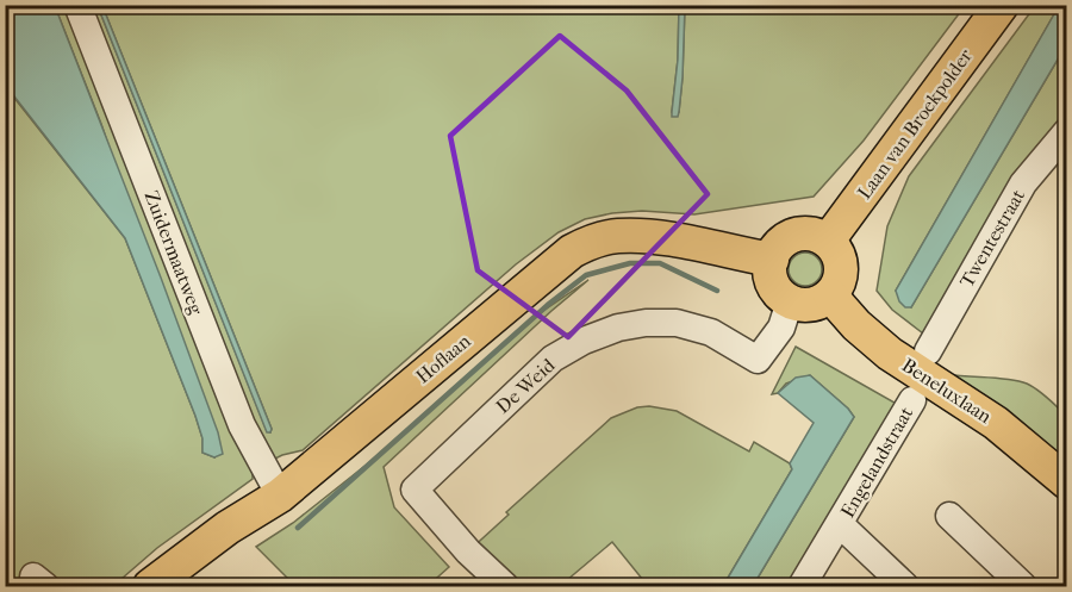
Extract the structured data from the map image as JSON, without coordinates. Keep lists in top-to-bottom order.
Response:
{
  "streets": {
    "main road": ["Laan van Broekpolder", "Hoflaan", "Beneluxlaan"],
    "street": [
      "Twentestraat",
      "Zuidermaatweg",
      "De Weid",
      "Engelandstraat"
    ]
  },
  "crossings": [
    ["Laan van Broekpolder", "Hoflaan"],
    ["Laan van Broekpolder", "De Weid"],
    ["Laan van Broekpolder", "Beneluxlaan"],
    ["Zuidermaatweg", "Hoflaan"],
    ["Hoflaan", "De Weid"],
    ["Hoflaan", "Beneluxlaan"],
    ["De Weid", "Beneluxlaan"]
  ]
}
